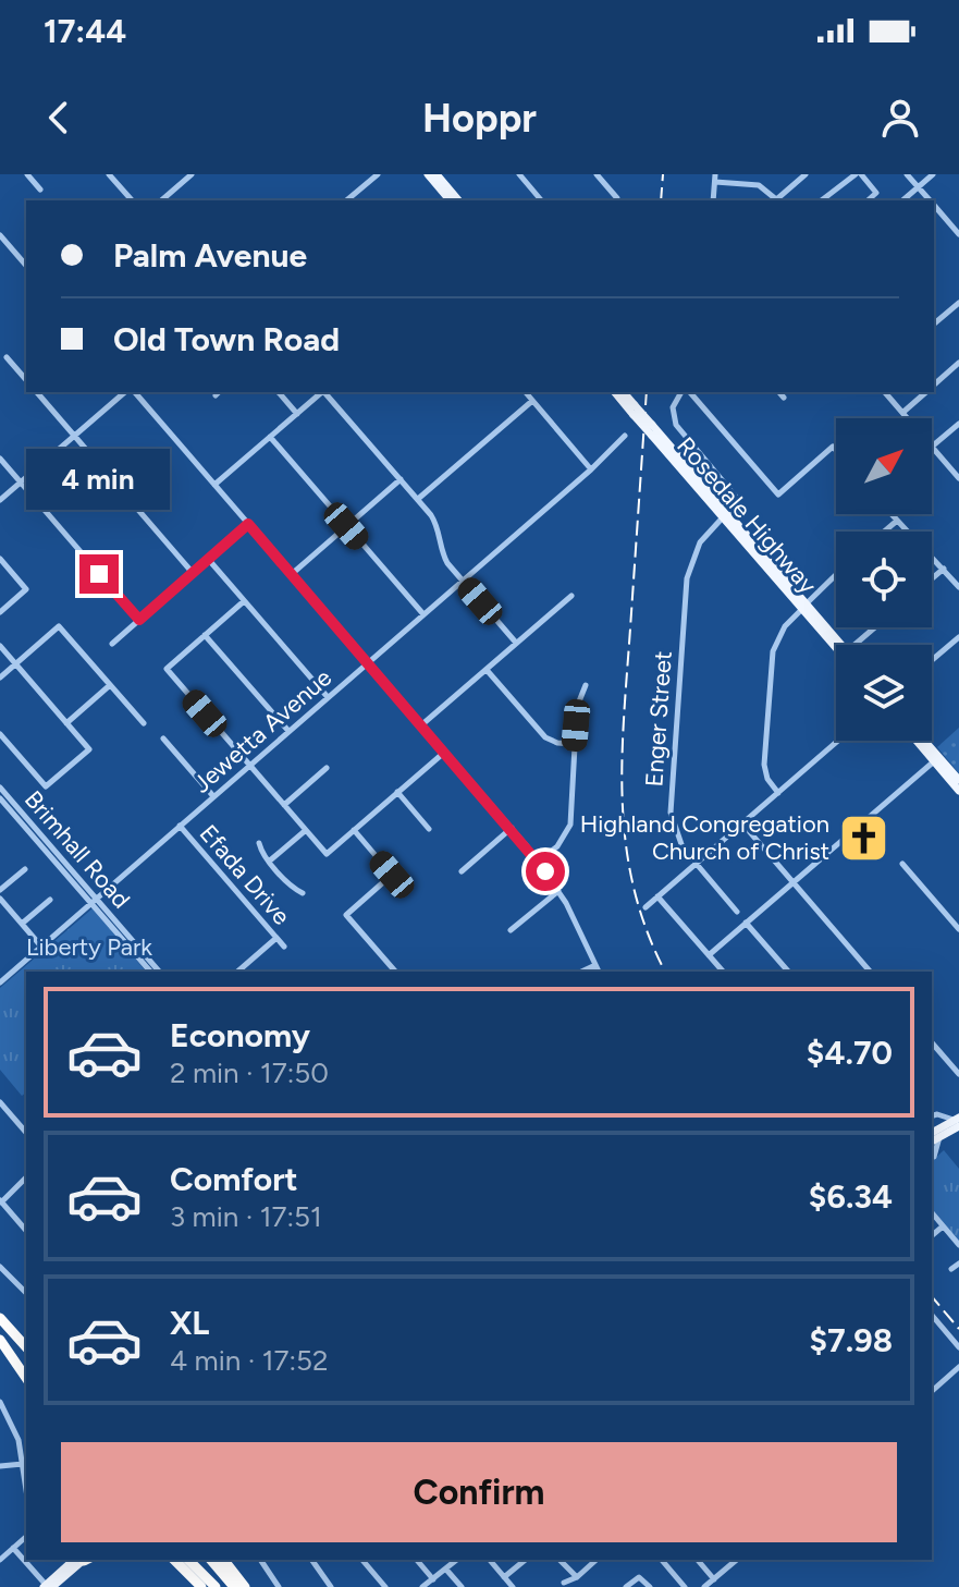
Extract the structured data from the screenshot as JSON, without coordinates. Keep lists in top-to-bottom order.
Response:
{
  "streets": {
    "main road": ["Rosedale Highway"],
    "street": [
      "Enger Street",
      "Jewetta Avenue",
      "Brimhall Road",
      "Efada Drive"
    ]
  },
  "crossings": [
    ["Rosedale Highway", "Enger Street"],
    ["Jewetta Avenue", "Brimhall Road"],
    ["Jewetta Avenue", "Efada Drive"]
  ],
  "parks": ["Liberty Park"],
  "places": {
    "church": ["Highland Congregation Church of Christ"]
  },
  "north": "top right",
  "page": {
    "status": "17:44",
    "header": "Hoppr",
    "banner": ["Palm Avenue", "Old Town Road"],
    "bubble": "4 min",
    "list": [
      {
        "name": "Economy",
        "note": "2 min · 17:50",
        "value": "$4.70"
      },
      {
        "name": "Comfort",
        "note": "3 min · 17:51",
        "value": "$6.34"
      },
      {
        "name": "XL",
        "note": "4 min · 17:52",
        "value": "$7.98"
      }
    ],
    "buttons": "Confirm"
  }
}
